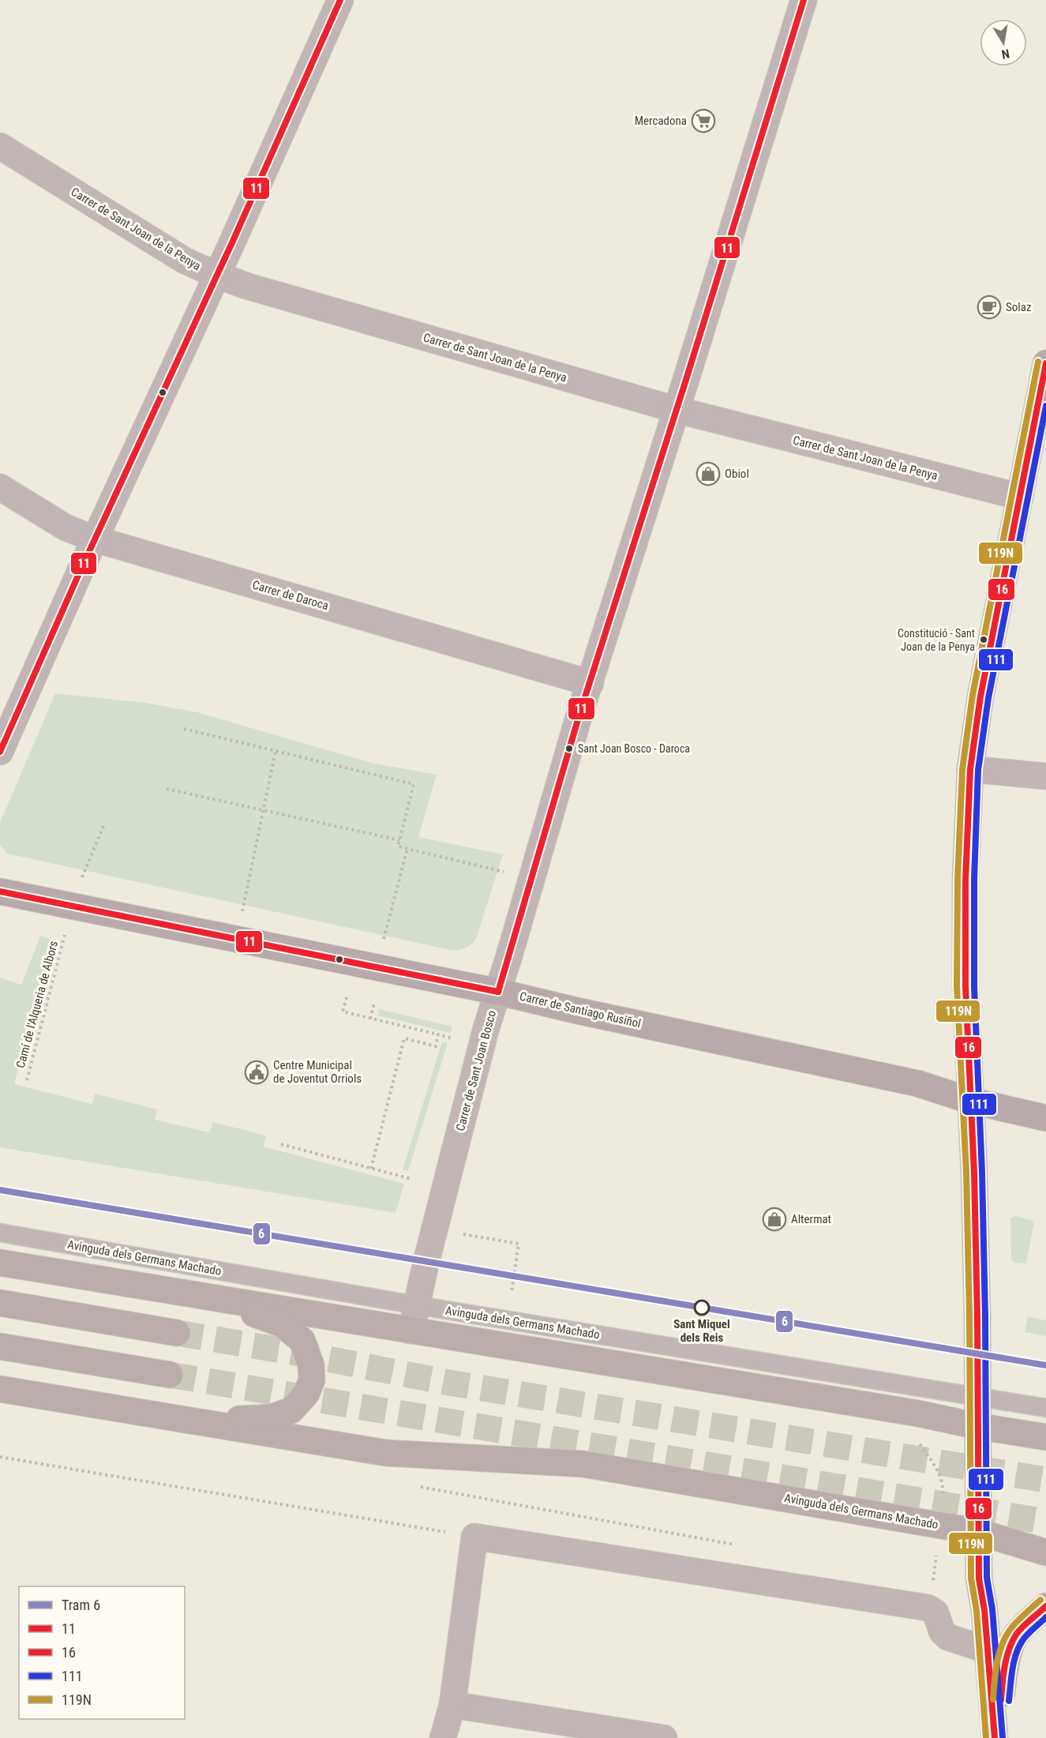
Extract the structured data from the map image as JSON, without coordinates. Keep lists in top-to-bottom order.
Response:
{
  "streets": {
    "main road": ["Carrer de Santiago Rusiñol", "Avinguda dels Germans Machado"],
    "street": ["Carrer de Sant Joan de la Penya", "Carrer de Daroca", "Carrer de Sant Joan Bosco"],
    "path": ["Camí de l'Alqueria de Albors"]
  },
  "crossings": [
    ["Carrer de Sant Joan de la Penya", "Carrer de Sant Joan Bosco"],
    ["Carrer de Daroca", "Carrer de Sant Joan Bosco"],
    ["Carrer de Santiago Rusiñol", "Carrer de Sant Joan Bosco"],
    ["Carrer de Sant Joan Bosco", "Avinguda dels Germans Machado"]
  ],
  "places": {
    "supermarket": ["Mercadona"],
    "cafe": ["Solaz"],
    "shop": ["Obiol", "Altermat"],
    "other": ["Constitució - Sant Joan de la Penya", "Sant Joan Bosco - Daroca", "Sant Miquel dels Reis"],
    "public building": ["Centre Municipal de Joventut Orriols"]
  },
  "lines": [
    "transit line 11",
    "transit line 119N",
    "transit line 16",
    "transit line 111",
    "tram line 6"
  ],
  "legend": [
    "Tram 6",
    "11",
    "16",
    "111",
    "119N"
  ],
  "north": "bottom"
}
